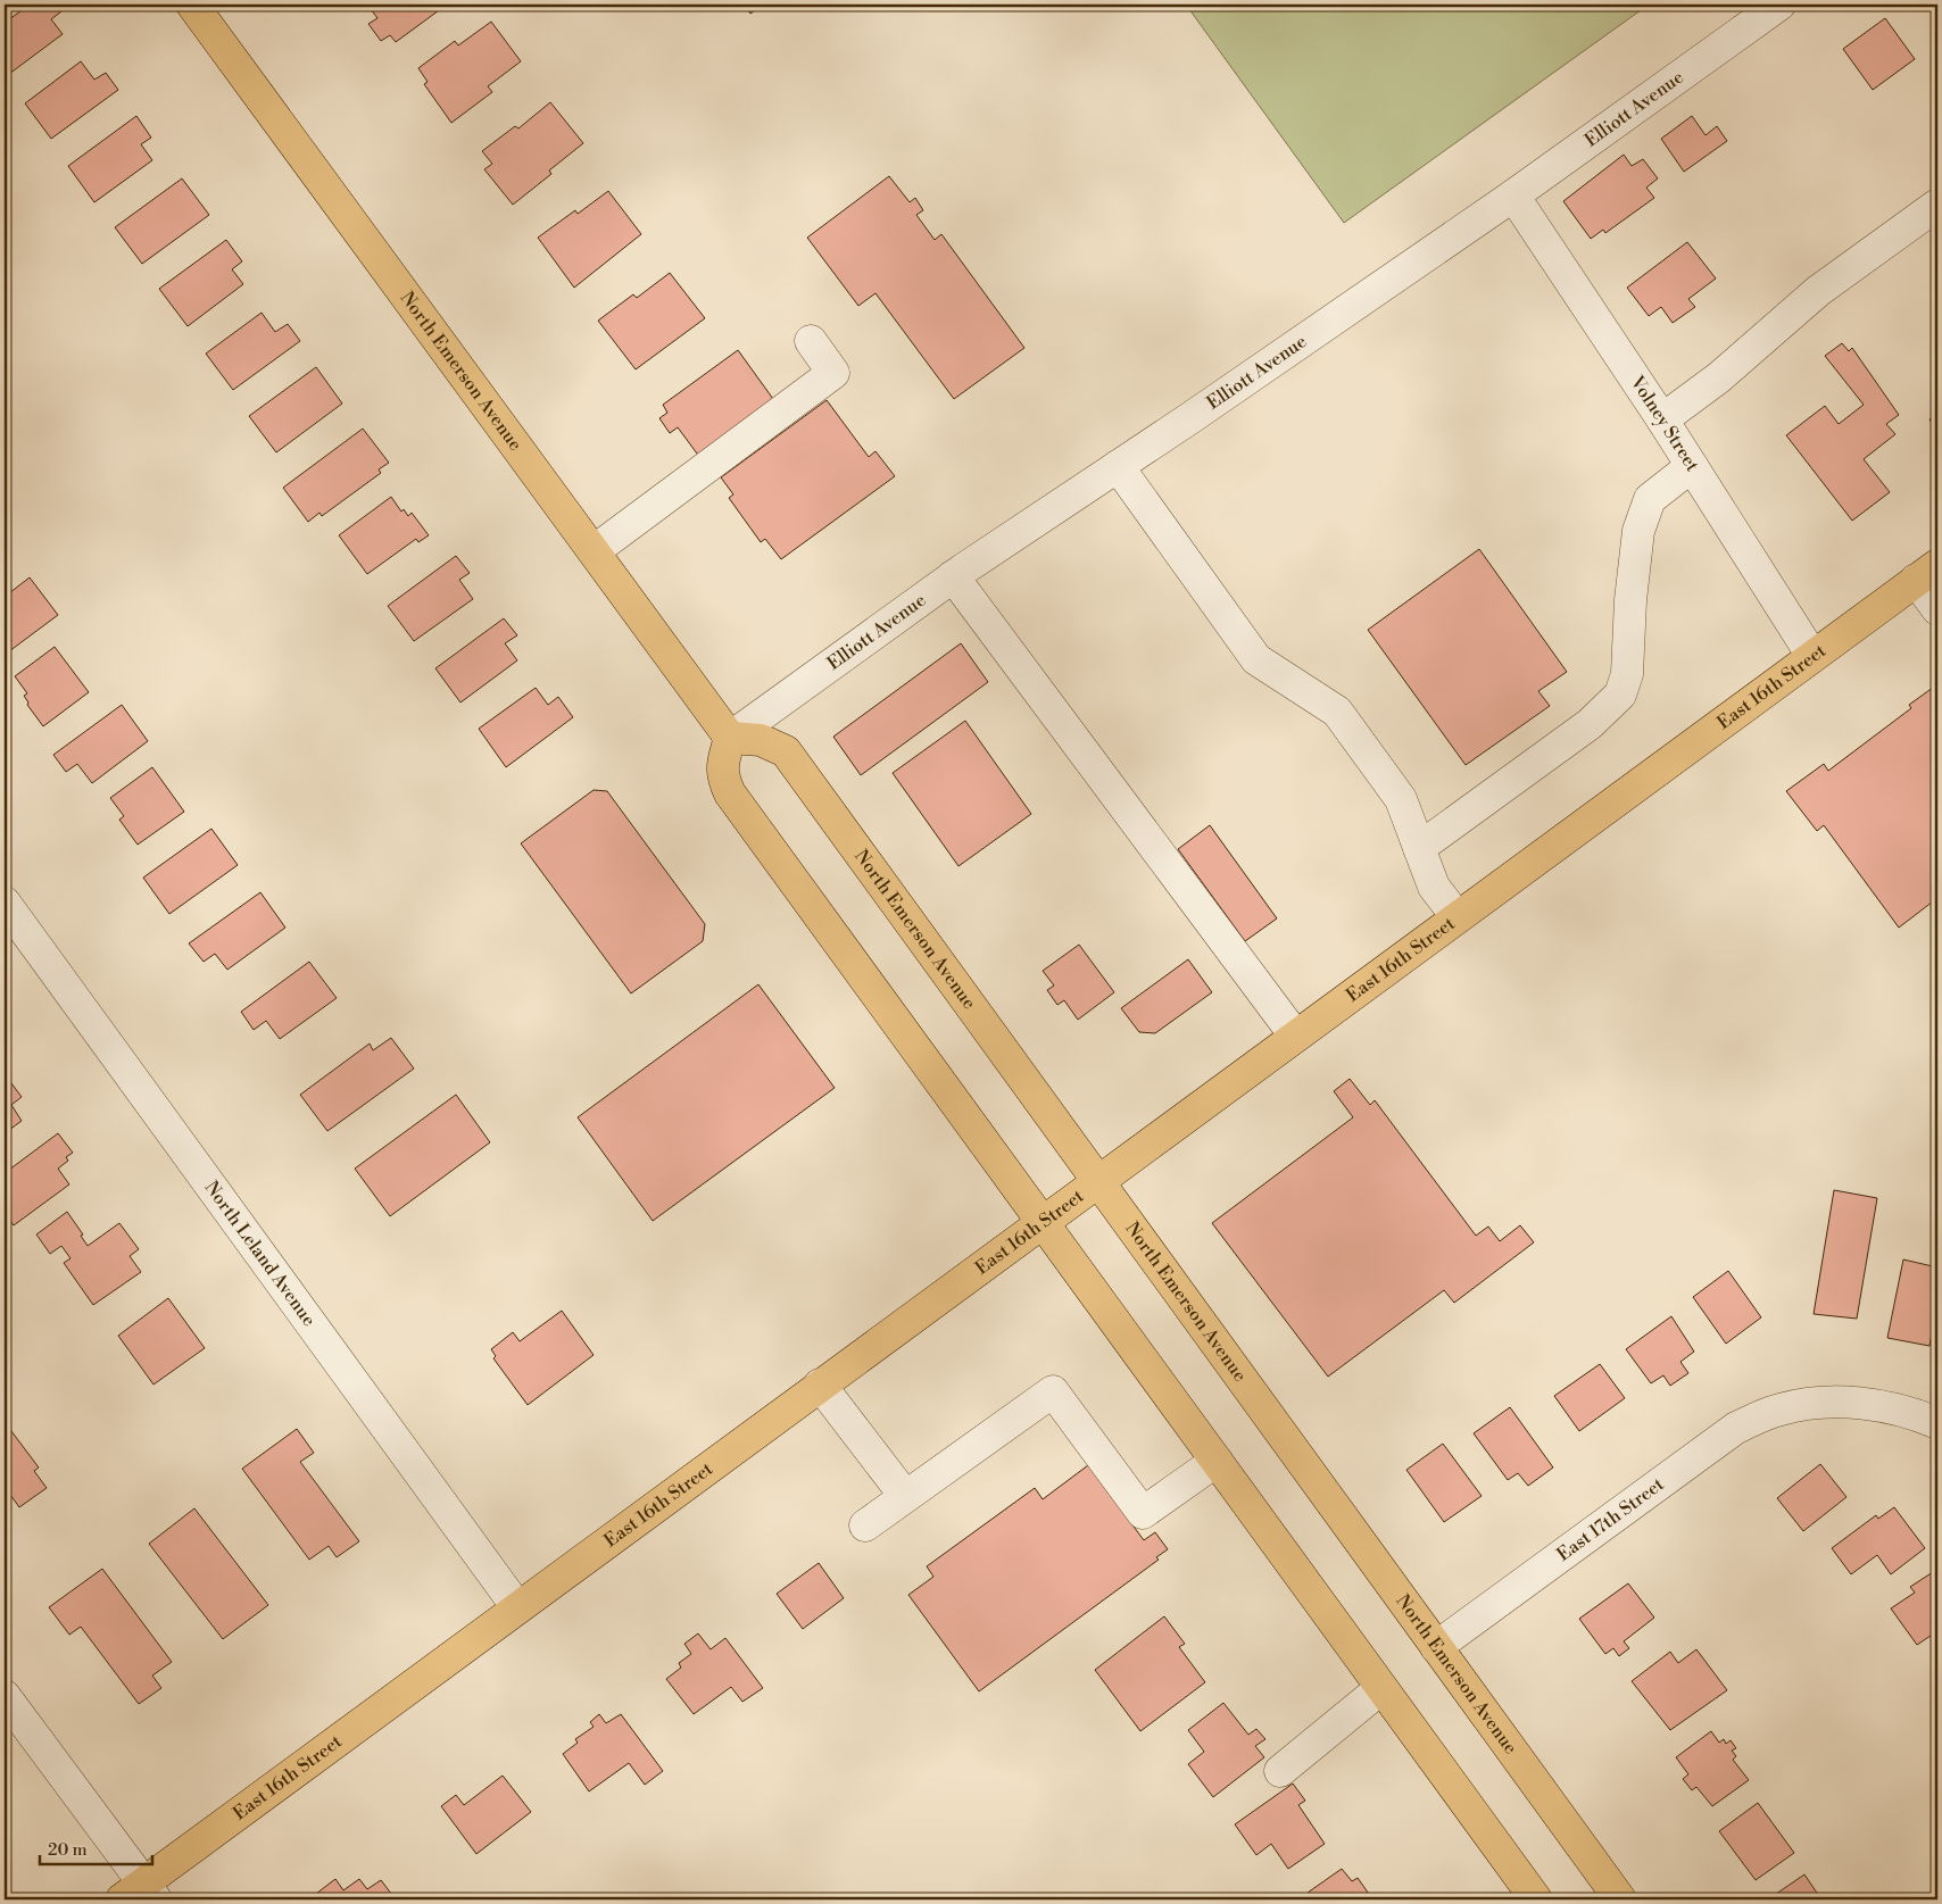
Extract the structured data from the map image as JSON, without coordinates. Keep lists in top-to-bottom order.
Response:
{
  "streets": {
    "main road": ["North Emerson Avenue", "East 16th Street"],
    "street": [
      "Elliott Avenue",
      "Volney Street",
      "North Leland Avenue",
      "East 17th Street"
    ]
  },
  "crossings": [
    ["Elliott Avenue", "North Emerson Avenue"],
    ["Elliott Avenue", "Volney Street"],
    ["North Emerson Avenue", "East 16th Street"],
    ["North Emerson Avenue", "East 17th Street"],
    ["Volney Street", "East 16th Street"],
    ["East 16th Street", "North Leland Avenue"]
  ],
  "scale_bar": "20 m"
}
